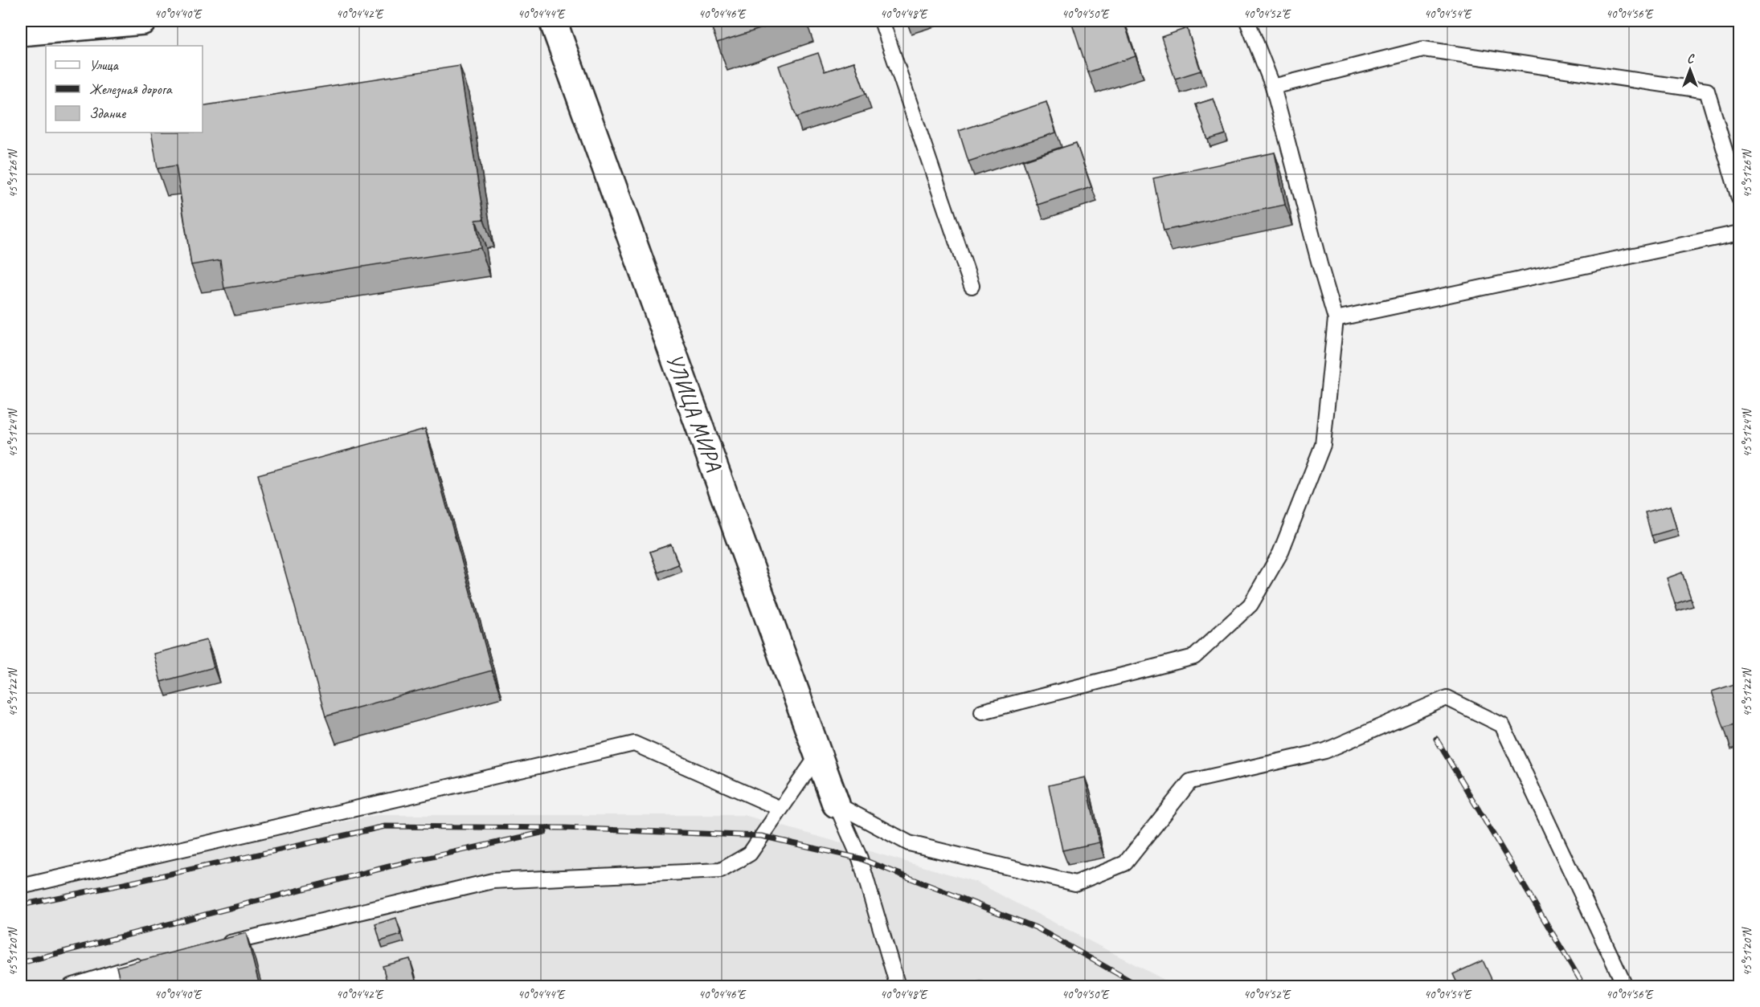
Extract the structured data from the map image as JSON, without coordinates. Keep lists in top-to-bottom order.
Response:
{
  "streets": {
    "street": ["УЛИЦА МИРА"]
  },
  "legend": ["Улица", "Железная дорога", "Здание"],
  "north": "top",
  "coordinates": [
    "40°04'40\"E",
    "40°04'42\"E",
    "40°04'44\"E",
    "40°04'46\"E",
    "40°04'48\"E",
    "40°04'50\"E",
    "40°04'52\"E",
    "40°04'54\"E",
    "40°04'56\"E",
    "45°51'26\"N",
    "45°51'24\"N",
    "45°51'22\"N",
    "45°51'20\"N"
  ]
}
